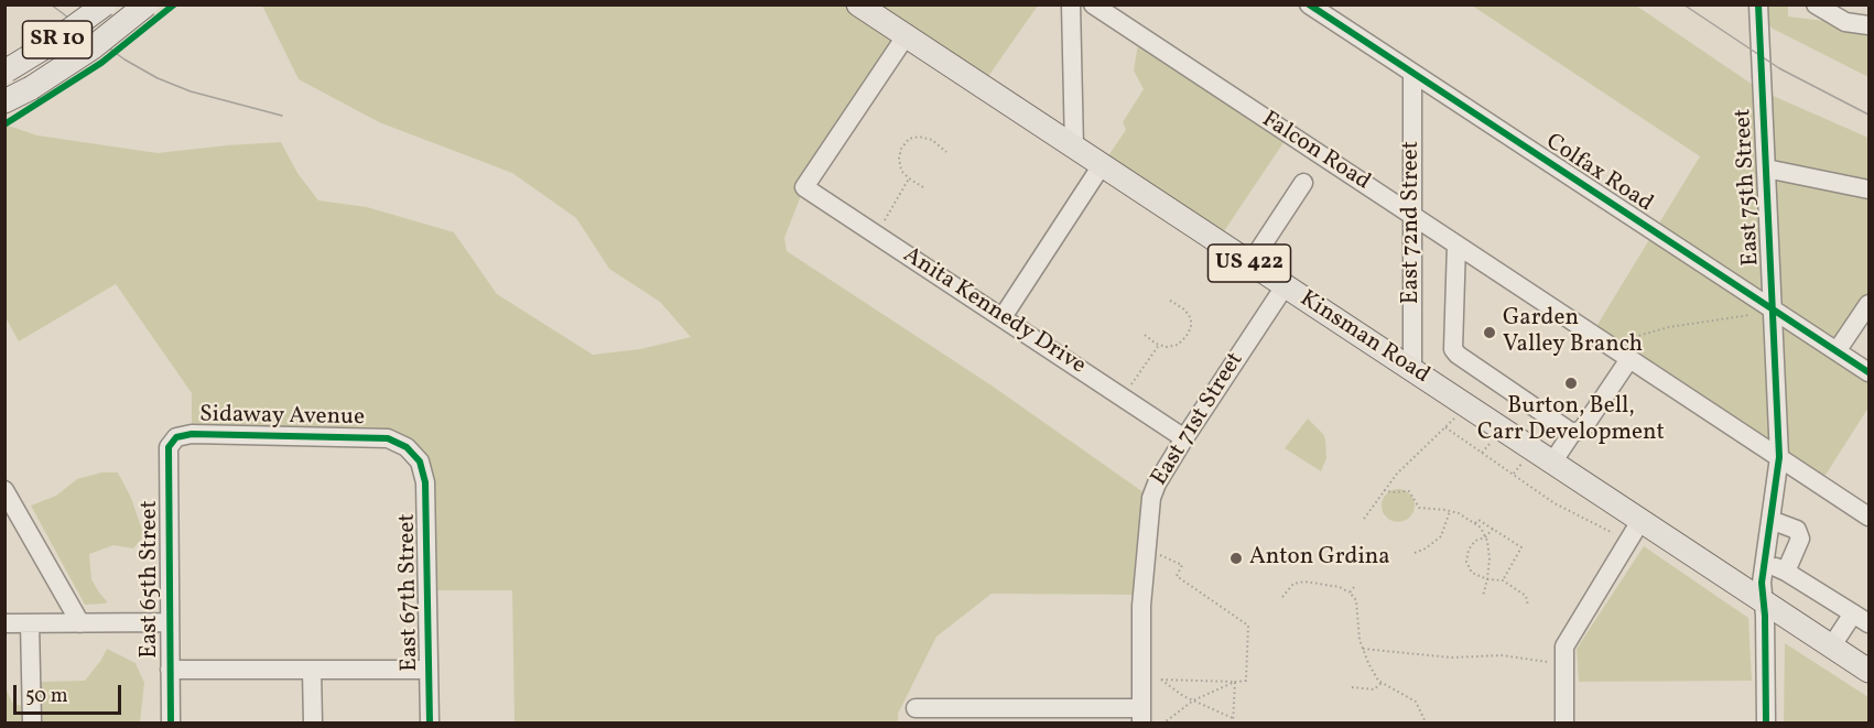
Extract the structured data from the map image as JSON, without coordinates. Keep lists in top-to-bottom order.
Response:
{
  "streets": {
    "main road": ["SR 10", "US 422", "Kinsman Road"],
    "street": [
      "Falcon Road",
      "Colfax Road",
      "East 75th Street",
      "East 72nd Street",
      "Anita Kennedy Drive",
      "Sidaway Avenue",
      "East 71st Street",
      "East 65th Street",
      "East 67th Street"
    ]
  },
  "crossings": [
    ["Falcon Road", "East 75th Street"],
    ["Falcon Road", "East 72nd Street"],
    ["Colfax Road", "East 75th Street"],
    ["Colfax Road", "East 72nd Street"],
    ["East 75th Street", "Kinsman Road"],
    ["East 72nd Street", "Kinsman Road"],
    ["Anita Kennedy Drive", "Kinsman Road"],
    ["Anita Kennedy Drive", "East 71st Street"],
    ["Kinsman Road", "East 71st Street"],
    ["Sidaway Avenue", "East 65th Street"],
    ["Sidaway Avenue", "East 67th Street"]
  ],
  "places": ["Garden Valley Branch", "Burton, Bell, Carr Development", "Anton Grdina"],
  "scale_bar": "50 m"
}
